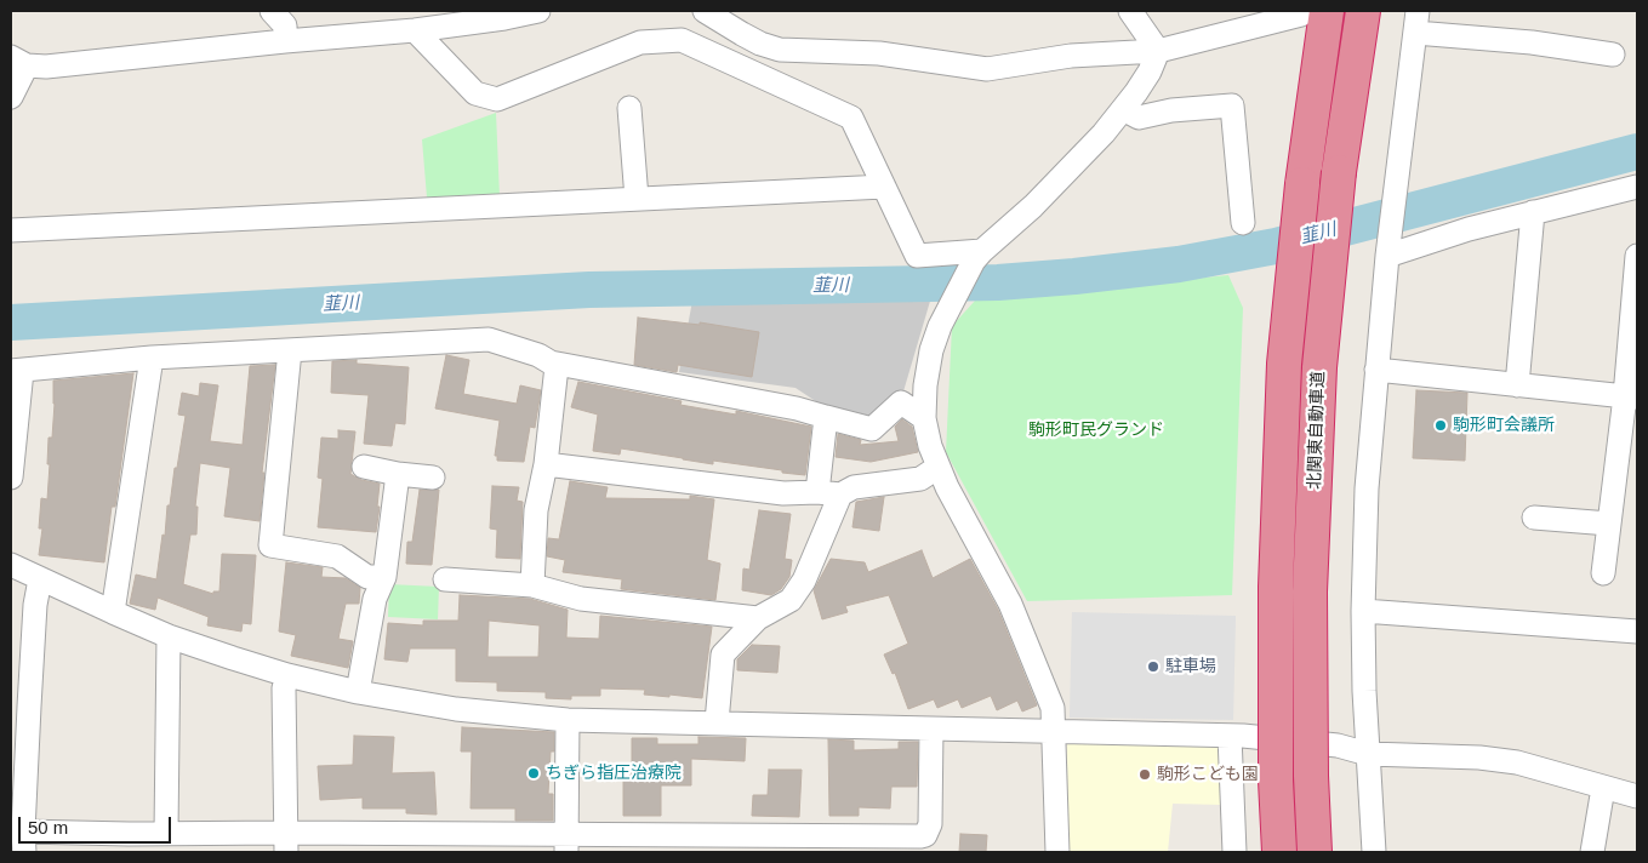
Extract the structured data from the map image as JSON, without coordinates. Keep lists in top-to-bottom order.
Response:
{
  "streets": {
    "highway": ["北関東自動車道"]
  },
  "water": ["韮川"],
  "parks": ["駒形町民グランド"],
  "places": [
    "駒形町会議所",
    "駐車場",
    "ちぎら指圧治療院",
    "駒形こども園"
  ],
  "scale_bar": "50 m"
}
